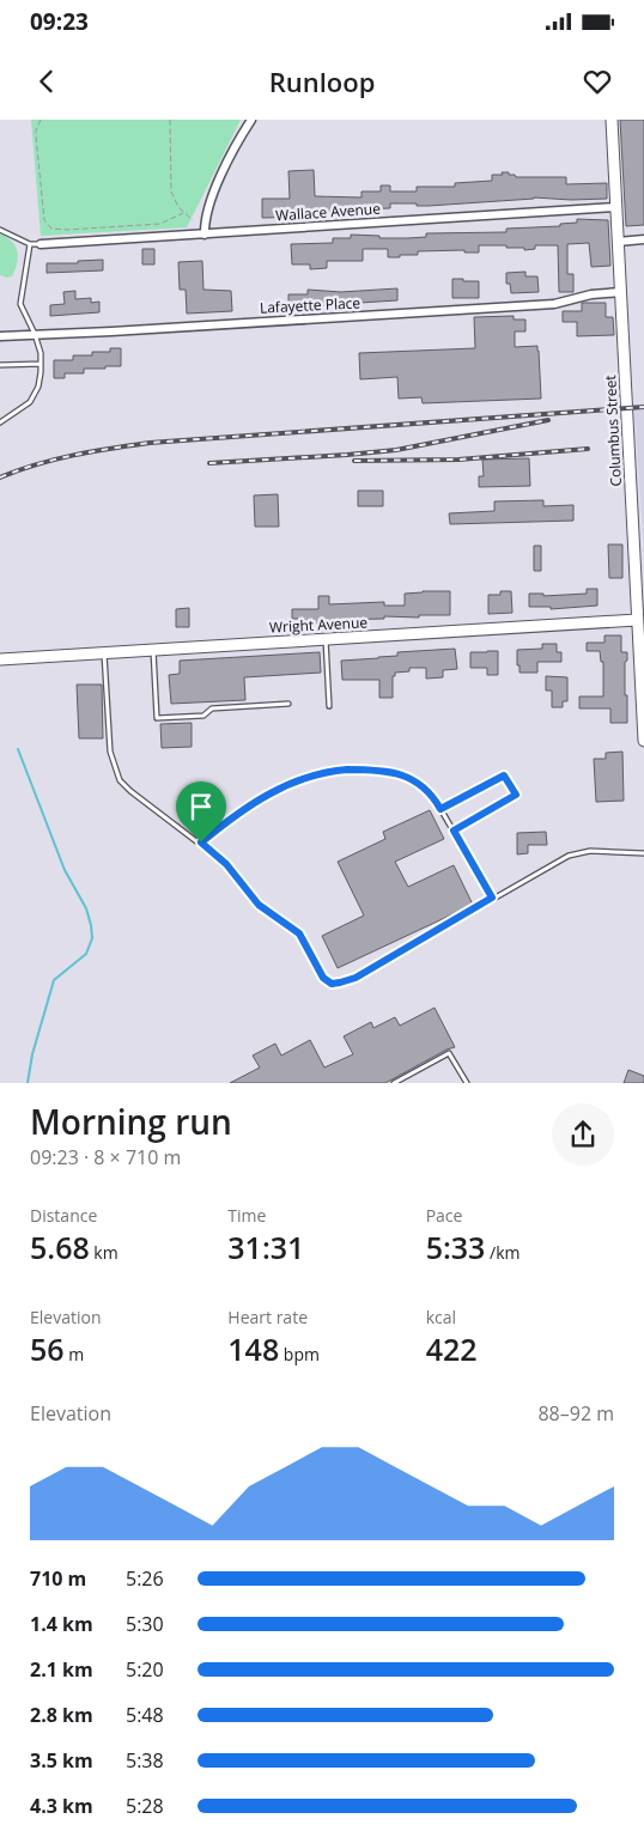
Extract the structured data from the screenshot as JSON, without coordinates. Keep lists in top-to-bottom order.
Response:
{
  "streets": {
    "street": [
      "Wallace Avenue",
      "Lafayette Place",
      "Columbus Street",
      "Wright Avenue"
    ]
  },
  "crossings": [
    ["Wallace Avenue", "Columbus Street"],
    ["Lafayette Place", "Columbus Street"],
    ["Columbus Street", "Wright Avenue"]
  ],
  "page": {
    "status": "09:23",
    "header": "Runloop",
    "heading": ["Morning run", "09:23 · 8 × 710 m"],
    "stats": [
      ["Distance", "5.68 km"],
      ["Time", "31:31"],
      ["Pace", "5:33 /km"],
      ["Elevation", "56 m"],
      ["Heart rate", "148 bpm"],
      ["kcal", "422"]
    ],
    "chart": ["Elevation", "88–92 m"],
    "list": [
      {
        "name": "710 m",
        "note": "5:26"
      },
      {
        "name": "1.4 km",
        "note": "5:30"
      },
      {
        "name": "2.1 km",
        "note": "5:20"
      },
      {
        "name": "2.8 km",
        "note": "5:48"
      },
      {
        "name": "3.5 km",
        "note": "5:38"
      },
      {
        "name": "4.3 km",
        "note": "5:28"
      }
    ]
  }
}
